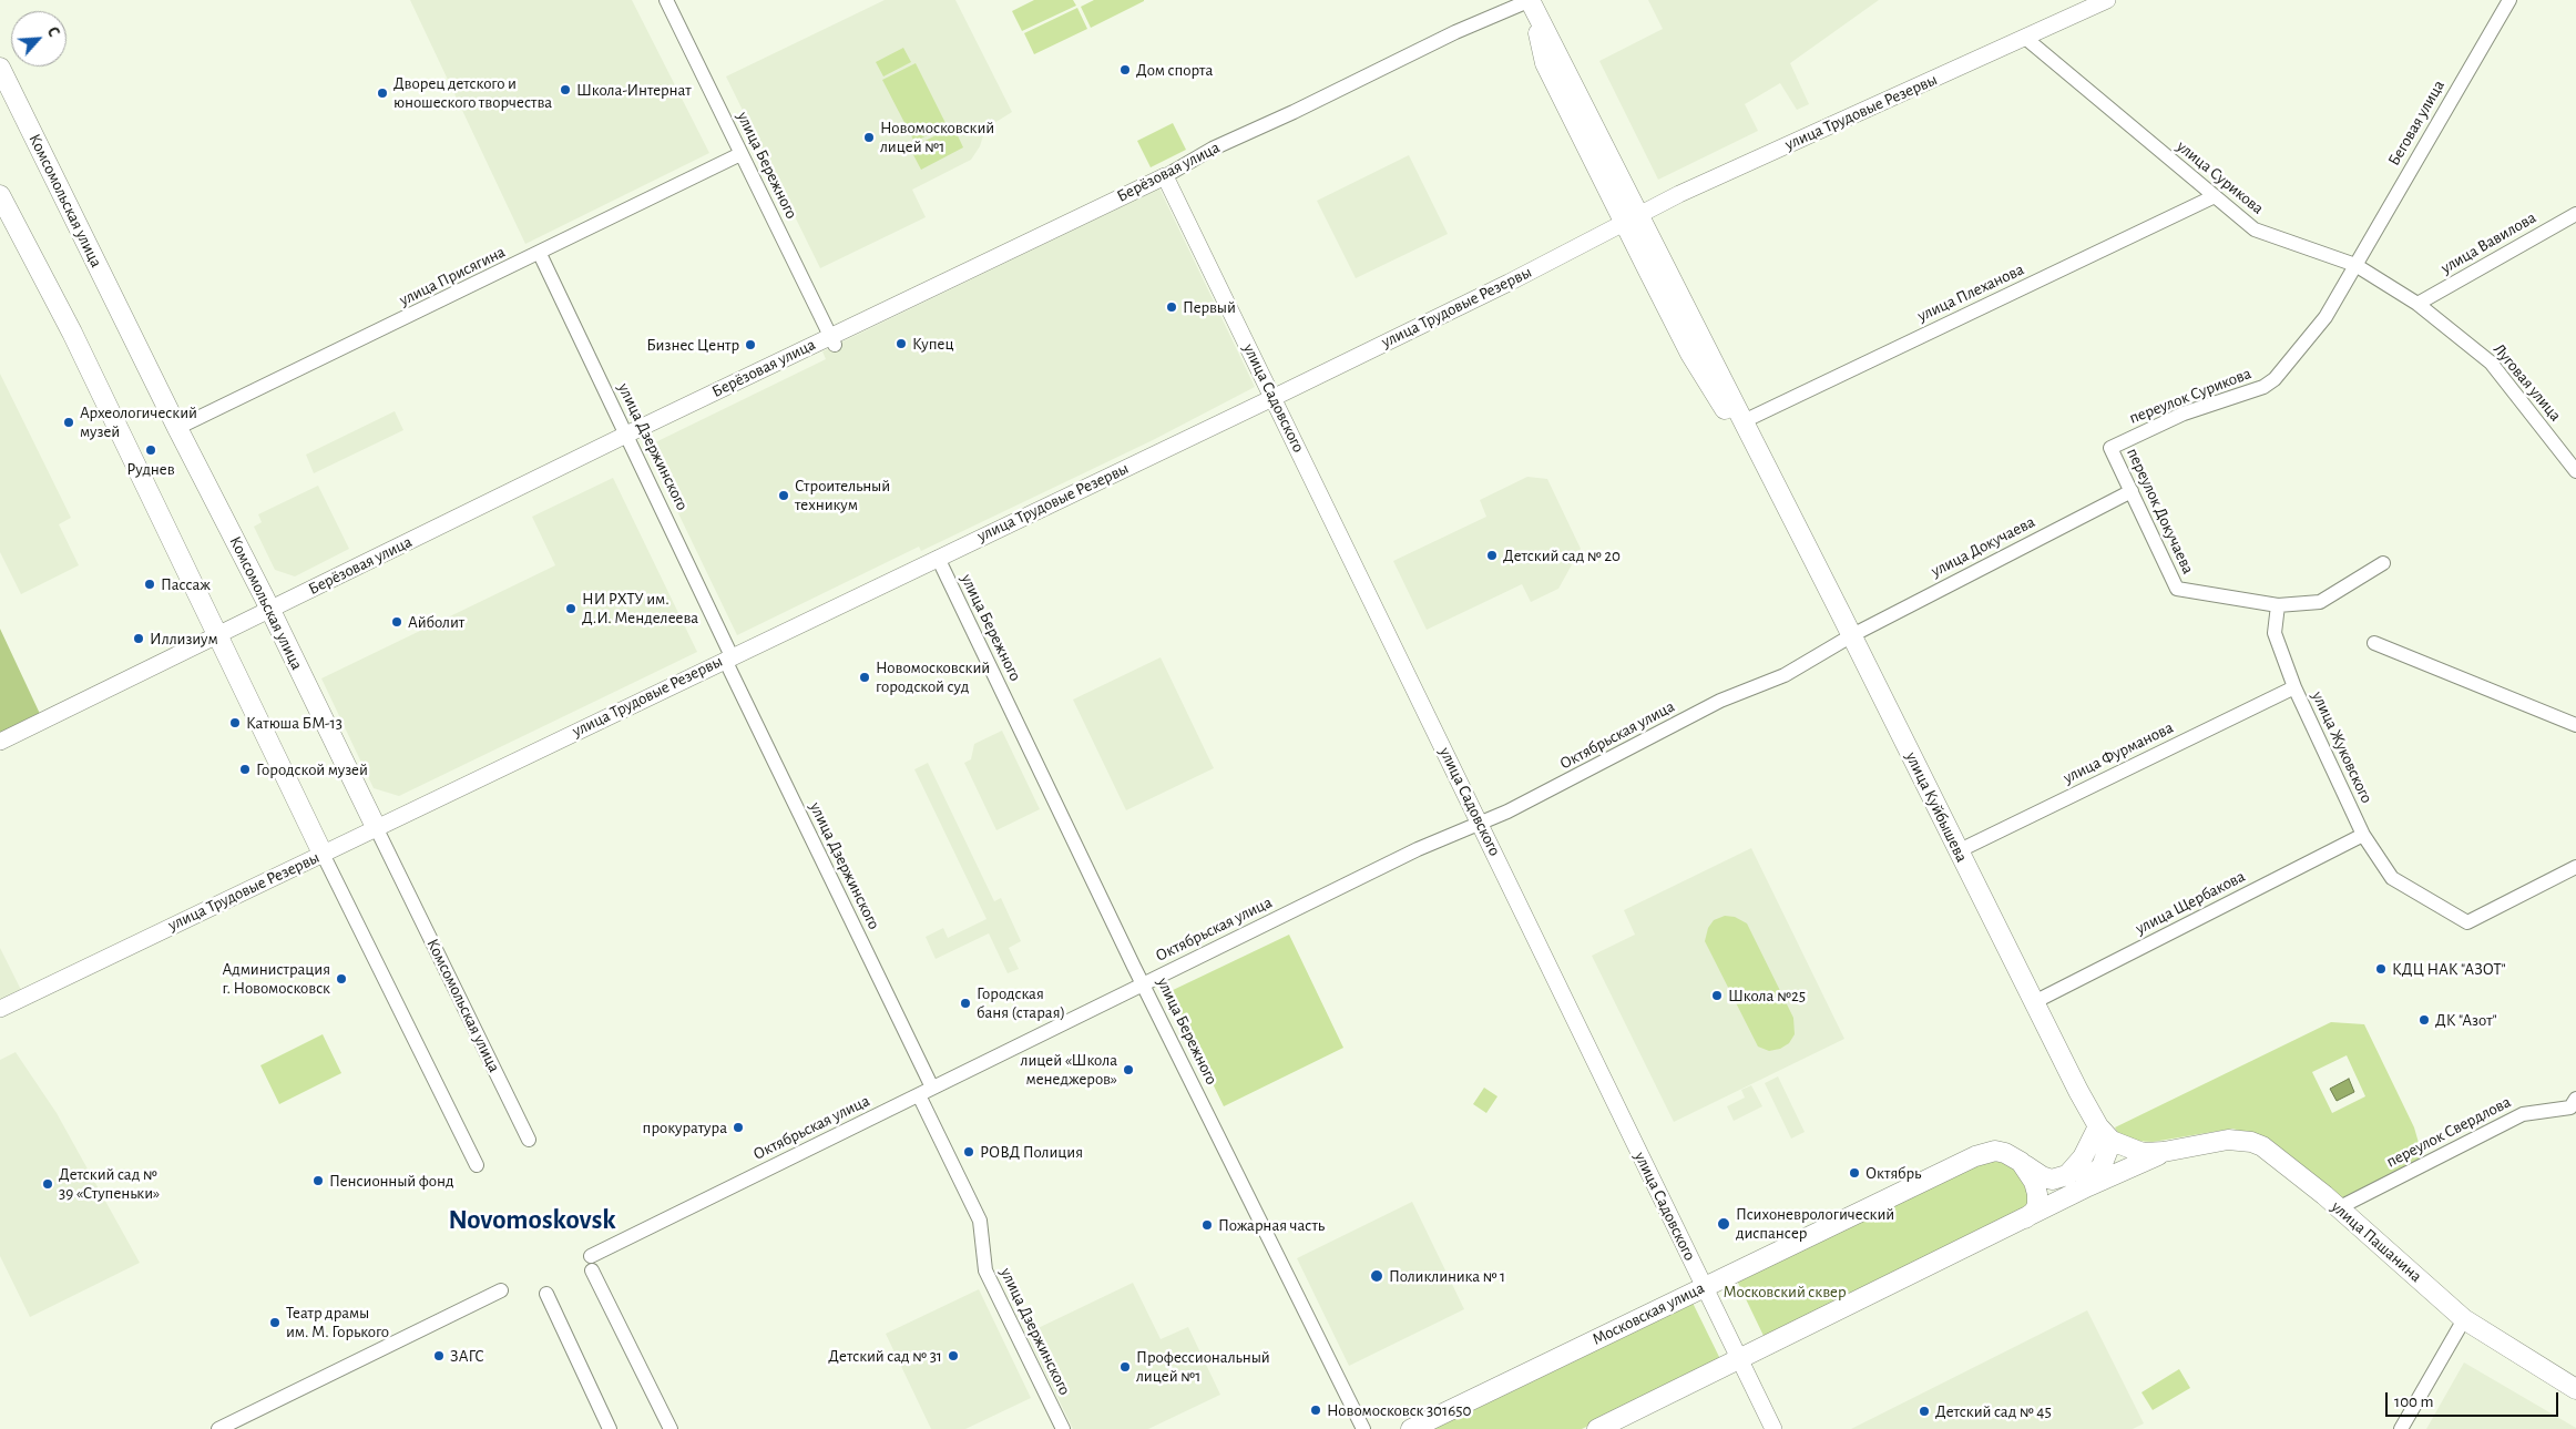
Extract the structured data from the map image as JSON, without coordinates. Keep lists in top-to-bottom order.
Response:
{
  "streets": {
    "main road": [
      "Комсомольская улица",
      "улица Куйбышева",
      "улица Пашанина",
      "Московская улица"
    ],
    "street": [
      "улица Трудовые Резервы",
      "Беговая улица",
      "улица Бережного",
      "Берёзовая улица",
      "улица Сурикова",
      "улица Вавилова",
      "улица Присягина",
      "улица Плеханова",
      "Луговая улица",
      "переулок Сурикова",
      "улица Садовского",
      "улица Дзержинского",
      "переулок Докучаева",
      "улица Докучаева",
      "Октябрьская улица",
      "улица Жуковского",
      "улица Фурманова",
      "улица Щербакова",
      "переулок Свердлова"
    ]
  },
  "crossings": [
    ["улица Трудовые Резервы", "улица Бережного"],
    ["улица Трудовые Резервы", "улица Сурикова"],
    ["улица Трудовые Резервы", "Комсомольская улица"],
    ["улица Трудовые Резервы", "улица Садовского"],
    ["улица Трудовые Резервы", "улица Дзержинского"],
    ["улица Трудовые Резервы", "улица Куйбышева"],
    ["Беговая улица", "улица Сурикова"],
    ["Беговая улица", "переулок Сурикова"],
    ["улица Бережного", "Берёзовая улица"],
    ["улица Бережного", "улица Присягина"],
    ["улица Бережного", "Октябрьская улица"],
    ["Берёзовая улица", "Комсомольская улица"],
    ["Берёзовая улица", "улица Садовского"],
    ["Берёзовая улица", "улица Дзержинского"],
    ["улица Сурикова", "улица Вавилова"],
    ["улица Сурикова", "улица Плеханова"],
    ["улица Сурикова", "Луговая улица"],
    ["улица Сурикова", "переулок Сурикова"],
    ["Комсомольская улица", "улица Присягина"],
    ["улица Вавилова", "Луговая улица"],
    ["улица Присягина", "улица Дзержинского"],
    ["улица Плеханова", "улица Куйбышева"],
    ["переулок Сурикова", "переулок Докучаева"],
    ["улица Садовского", "Октябрьская улица"],
    ["улица Садовского", "Московская улица"],
    ["улица Дзержинского", "Октябрьская улица"],
    ["переулок Докучаева", "улица Докучаева"],
    ["переулок Докучаева", "улица Жуковского"],
    ["улица Докучаева", "Октябрьская улица"],
    ["улица Докучаева", "улица Куйбышева"],
    ["Октябрьская улица", "улица Куйбышева"],
    ["улица Жуковского", "улица Фурманова"],
    ["улица Жуковского", "улица Щербакова"],
    ["улица Фурманова", "улица Куйбышева"],
    ["улица Куйбышева", "улица Щербакова"],
    ["улица Куйбышева", "улица Пашанина"],
    ["улица Куйбышева", "Московская улица"],
    ["переулок Свердлова", "улица Пашанина"]
  ],
  "districts": ["Novomoskovsk"],
  "parks": ["Московский сквер"],
  "places": [
    "Дом спорта",
    "Школа-Интернат",
    "Дворец детского и юношеского творчества",
    "Новомосковский лицей №1",
    "Первый",
    "Купец",
    "Бизнес Центр",
    "Археологический музей",
    "Руднев",
    "Строительный техникум",
    "Детский сад № 20",
    "Пассаж",
    "НИ РХТУ им. Д.И. Менделеева",
    "Айболит",
    "Иллизиум",
    "Новомосковский городской суд",
    "Катюша БМ-13",
    "Городской музей",
    "КДЦ НАК \"АЗОТ\"",
    "Администрация г. Новомосковск",
    "Школа №25",
    "Городская баня (старая)",
    "ДК \"Азот\"",
    "лицей «Школа менеджеров»",
    "прокуратура",
    "РОВД Полиция",
    "Октябрь",
    "Пенсионный фонд",
    "Детский сад № 39 «Ступеньки»",
    "Психоневрологический диспансер",
    "Пожарная часть",
    "Поликлиника № 1",
    "Театр драмы им. М. Горького",
    "ЗАГС",
    "Детский сад № 31",
    "Профессиональный лицей №1",
    "Новомосковск 301650",
    "Детский сад № 45"
  ],
  "scale_bar": "100 m",
  "north": "top right"
}
